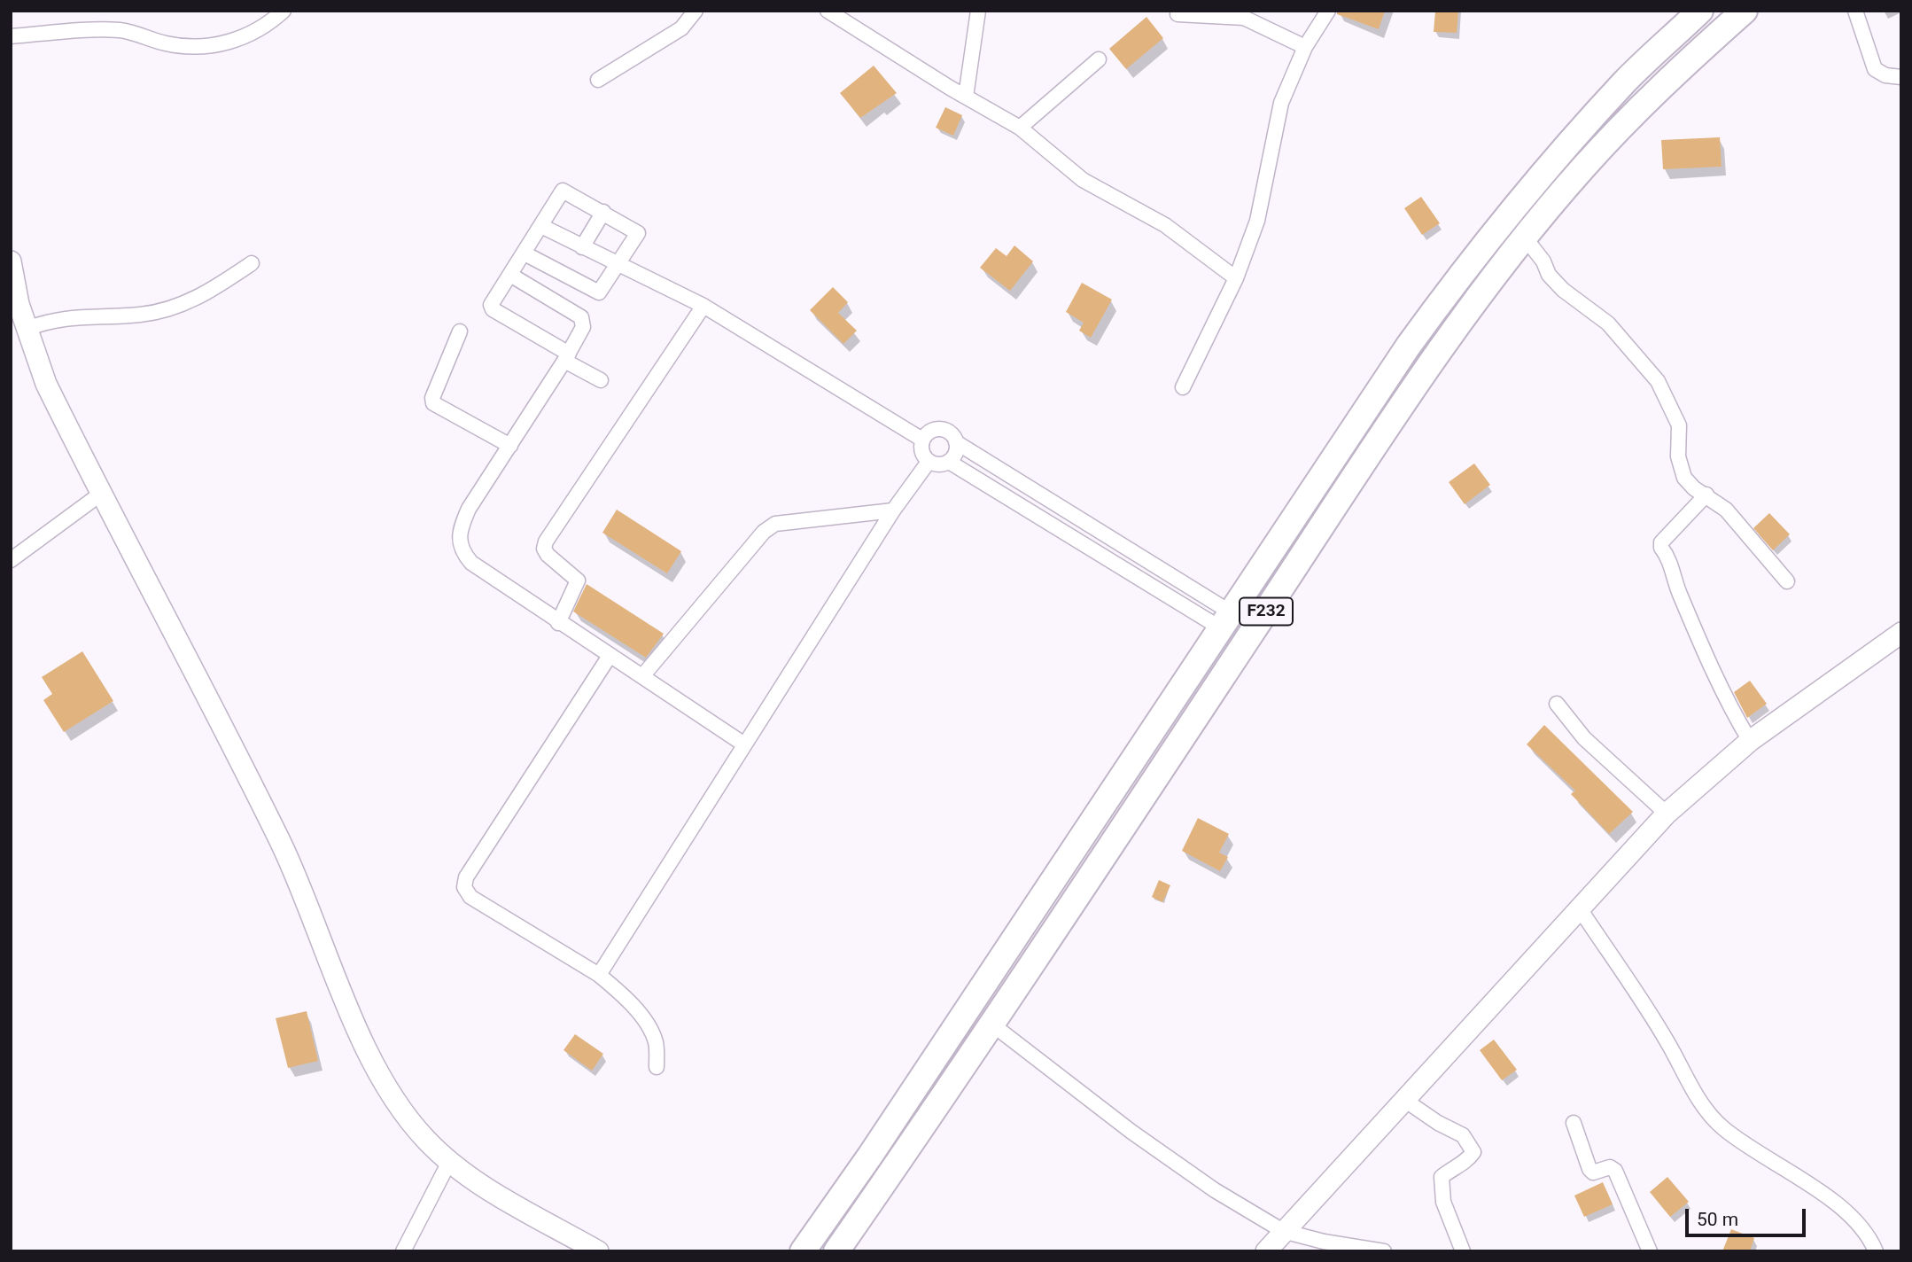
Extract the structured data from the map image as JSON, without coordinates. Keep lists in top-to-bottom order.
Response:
{
  "streets": {
    "highway": ["F232"]
  },
  "scale_bar": "50 m"
}
